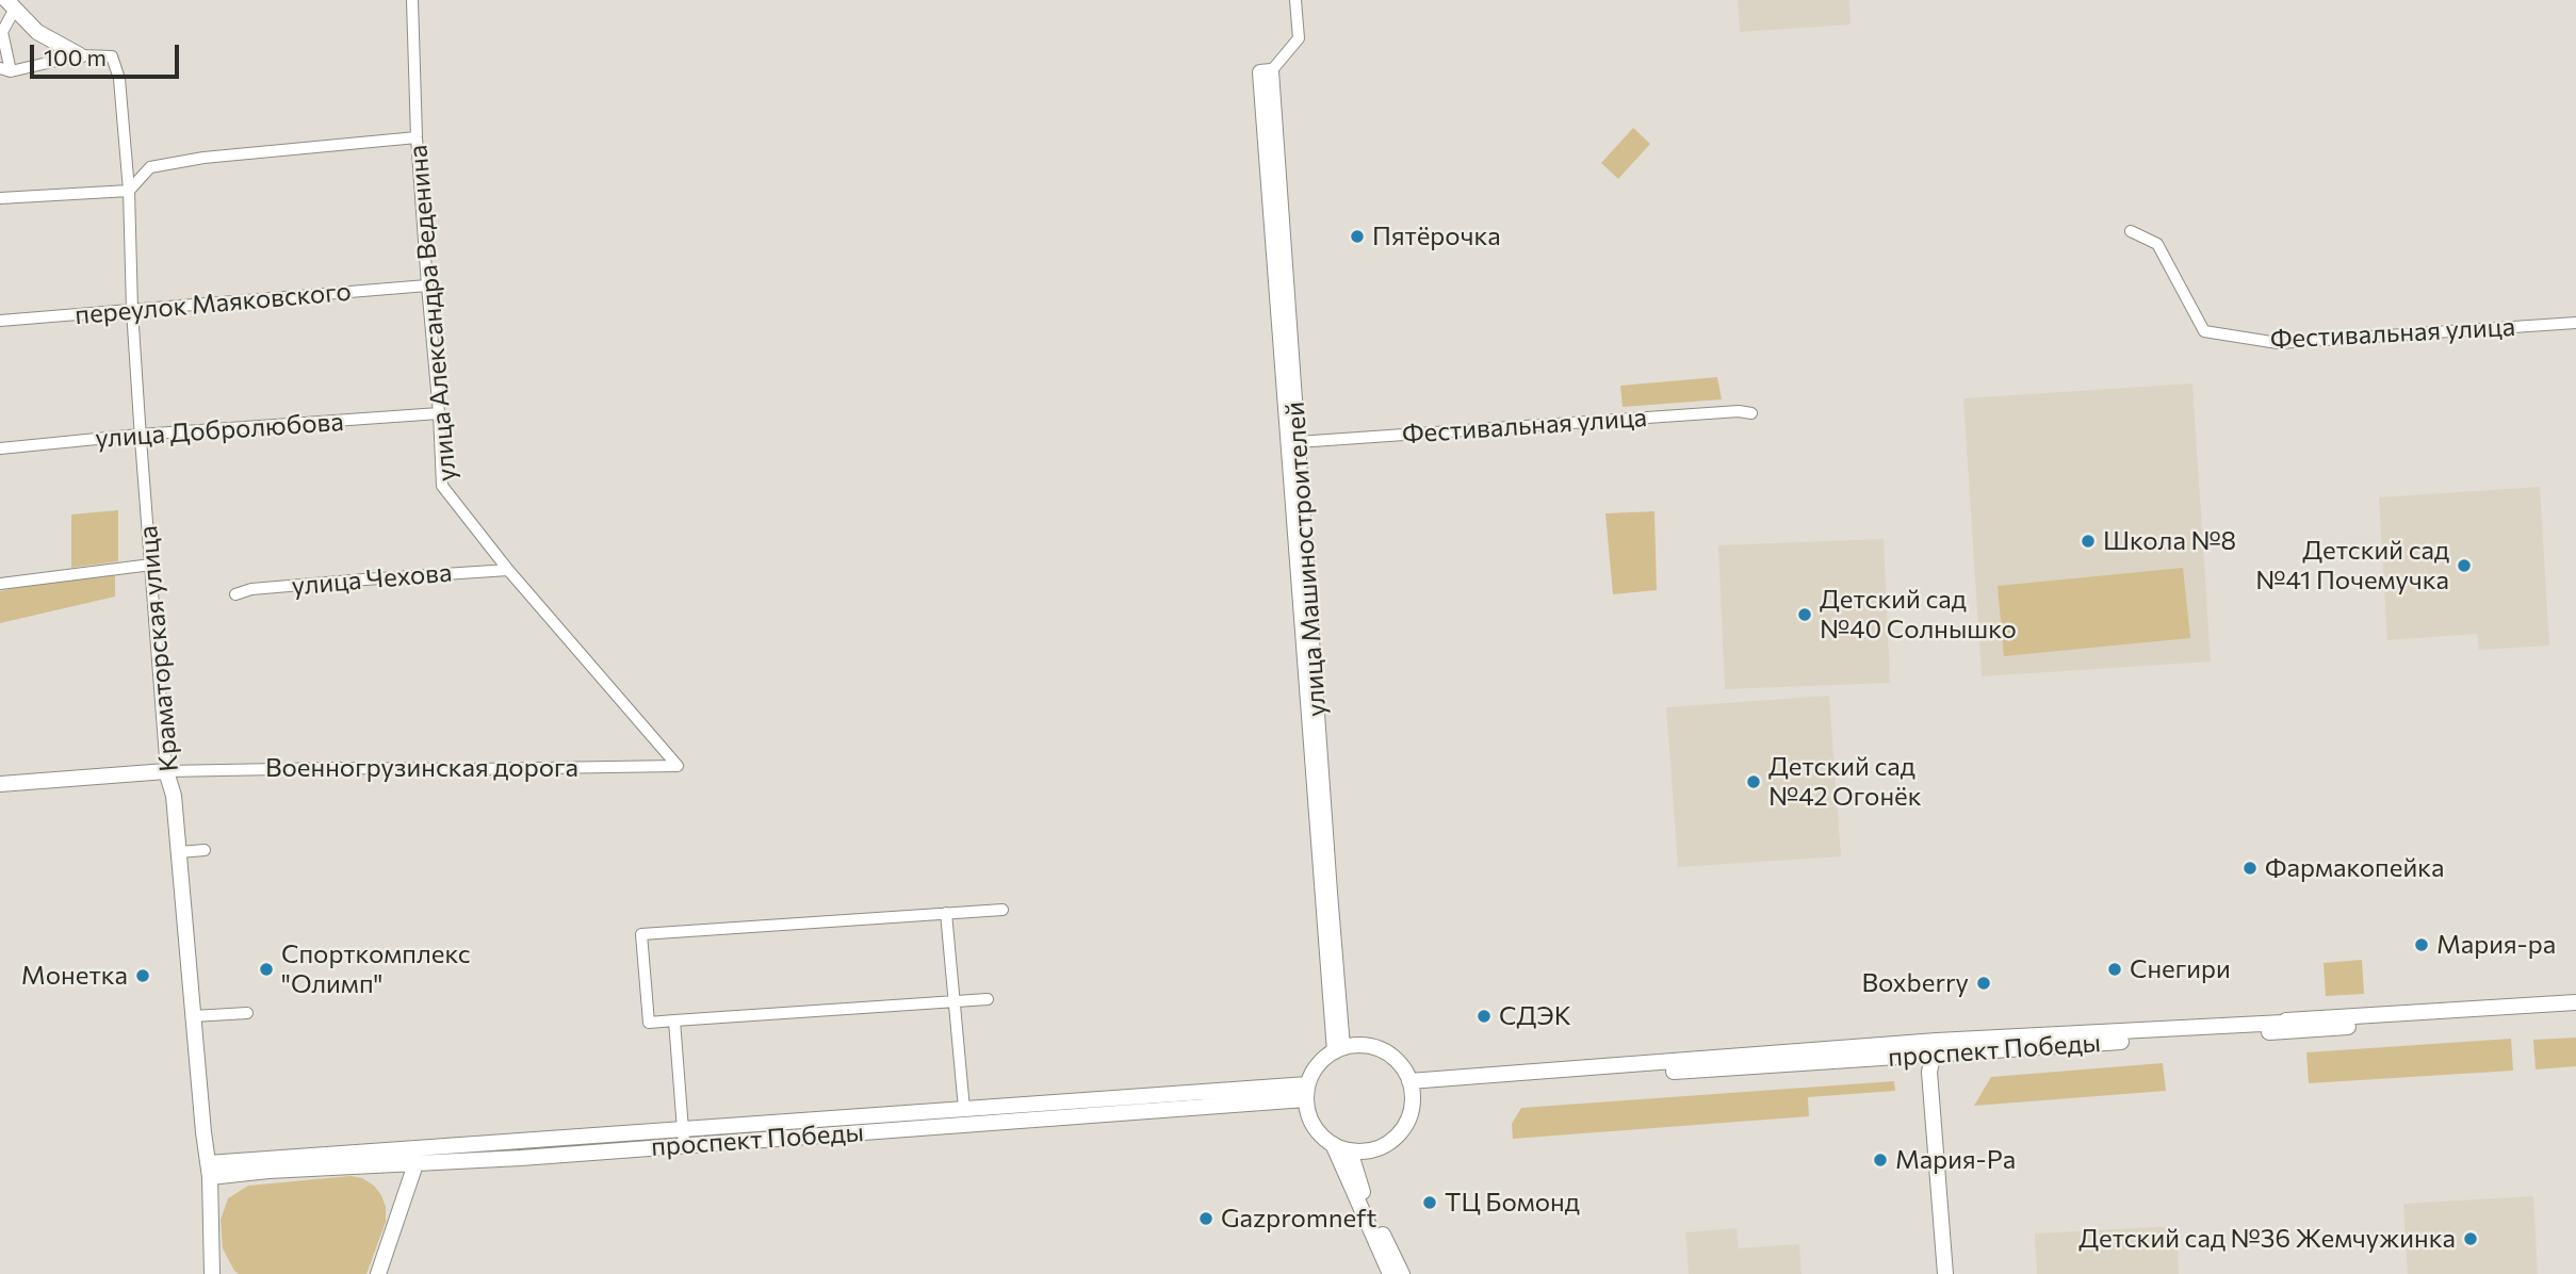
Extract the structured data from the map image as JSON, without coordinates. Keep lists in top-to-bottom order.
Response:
{
  "streets": {
    "main road": ["улица Машиностроителей", "Краматорская улица", "проспект Победы"],
    "street": [
      "переулок Маяковского",
      "улица Александра Веденина",
      "Фестивальная улица",
      "улица Добролюбова",
      "улица Чехова",
      "Военногрузинская дорога"
    ]
  },
  "crossings": [
    ["переулок Маяковского", "улица Александра Веденина"],
    ["переулок Маяковского", "Краматорская улица"],
    ["улица Александра Веденина", "улица Добролюбова"],
    ["улица Александра Веденина", "улица Чехова"],
    ["улица Александра Веденина", "Военногрузинская дорога"],
    ["Фестивальная улица", "улица Машиностроителей"],
    ["улица Добролюбова", "Краматорская улица"],
    ["улица Машиностроителей", "проспект Победы"],
    ["Краматорская улица", "Военногрузинская дорога"],
    ["Краматорская улица", "проспект Победы"]
  ],
  "places": [
    "Пятёрочка",
    "Школа №8",
    "Детский сад №41 Почемучка",
    "Детский сад №40 Солнышко",
    "Детский сад №42 Огонёк",
    "Фармакопейка",
    "Мария-ра",
    "Спорткомплекс \"Олимп\"",
    "Снегири",
    "Монетка",
    "Boxberry",
    "СДЭК",
    "Мария-Ра",
    "ТЦ Бомонд",
    "Gazpromneft",
    "Детский сад №36 Жемчужинка"
  ],
  "scale_bar": "100 m"
}
